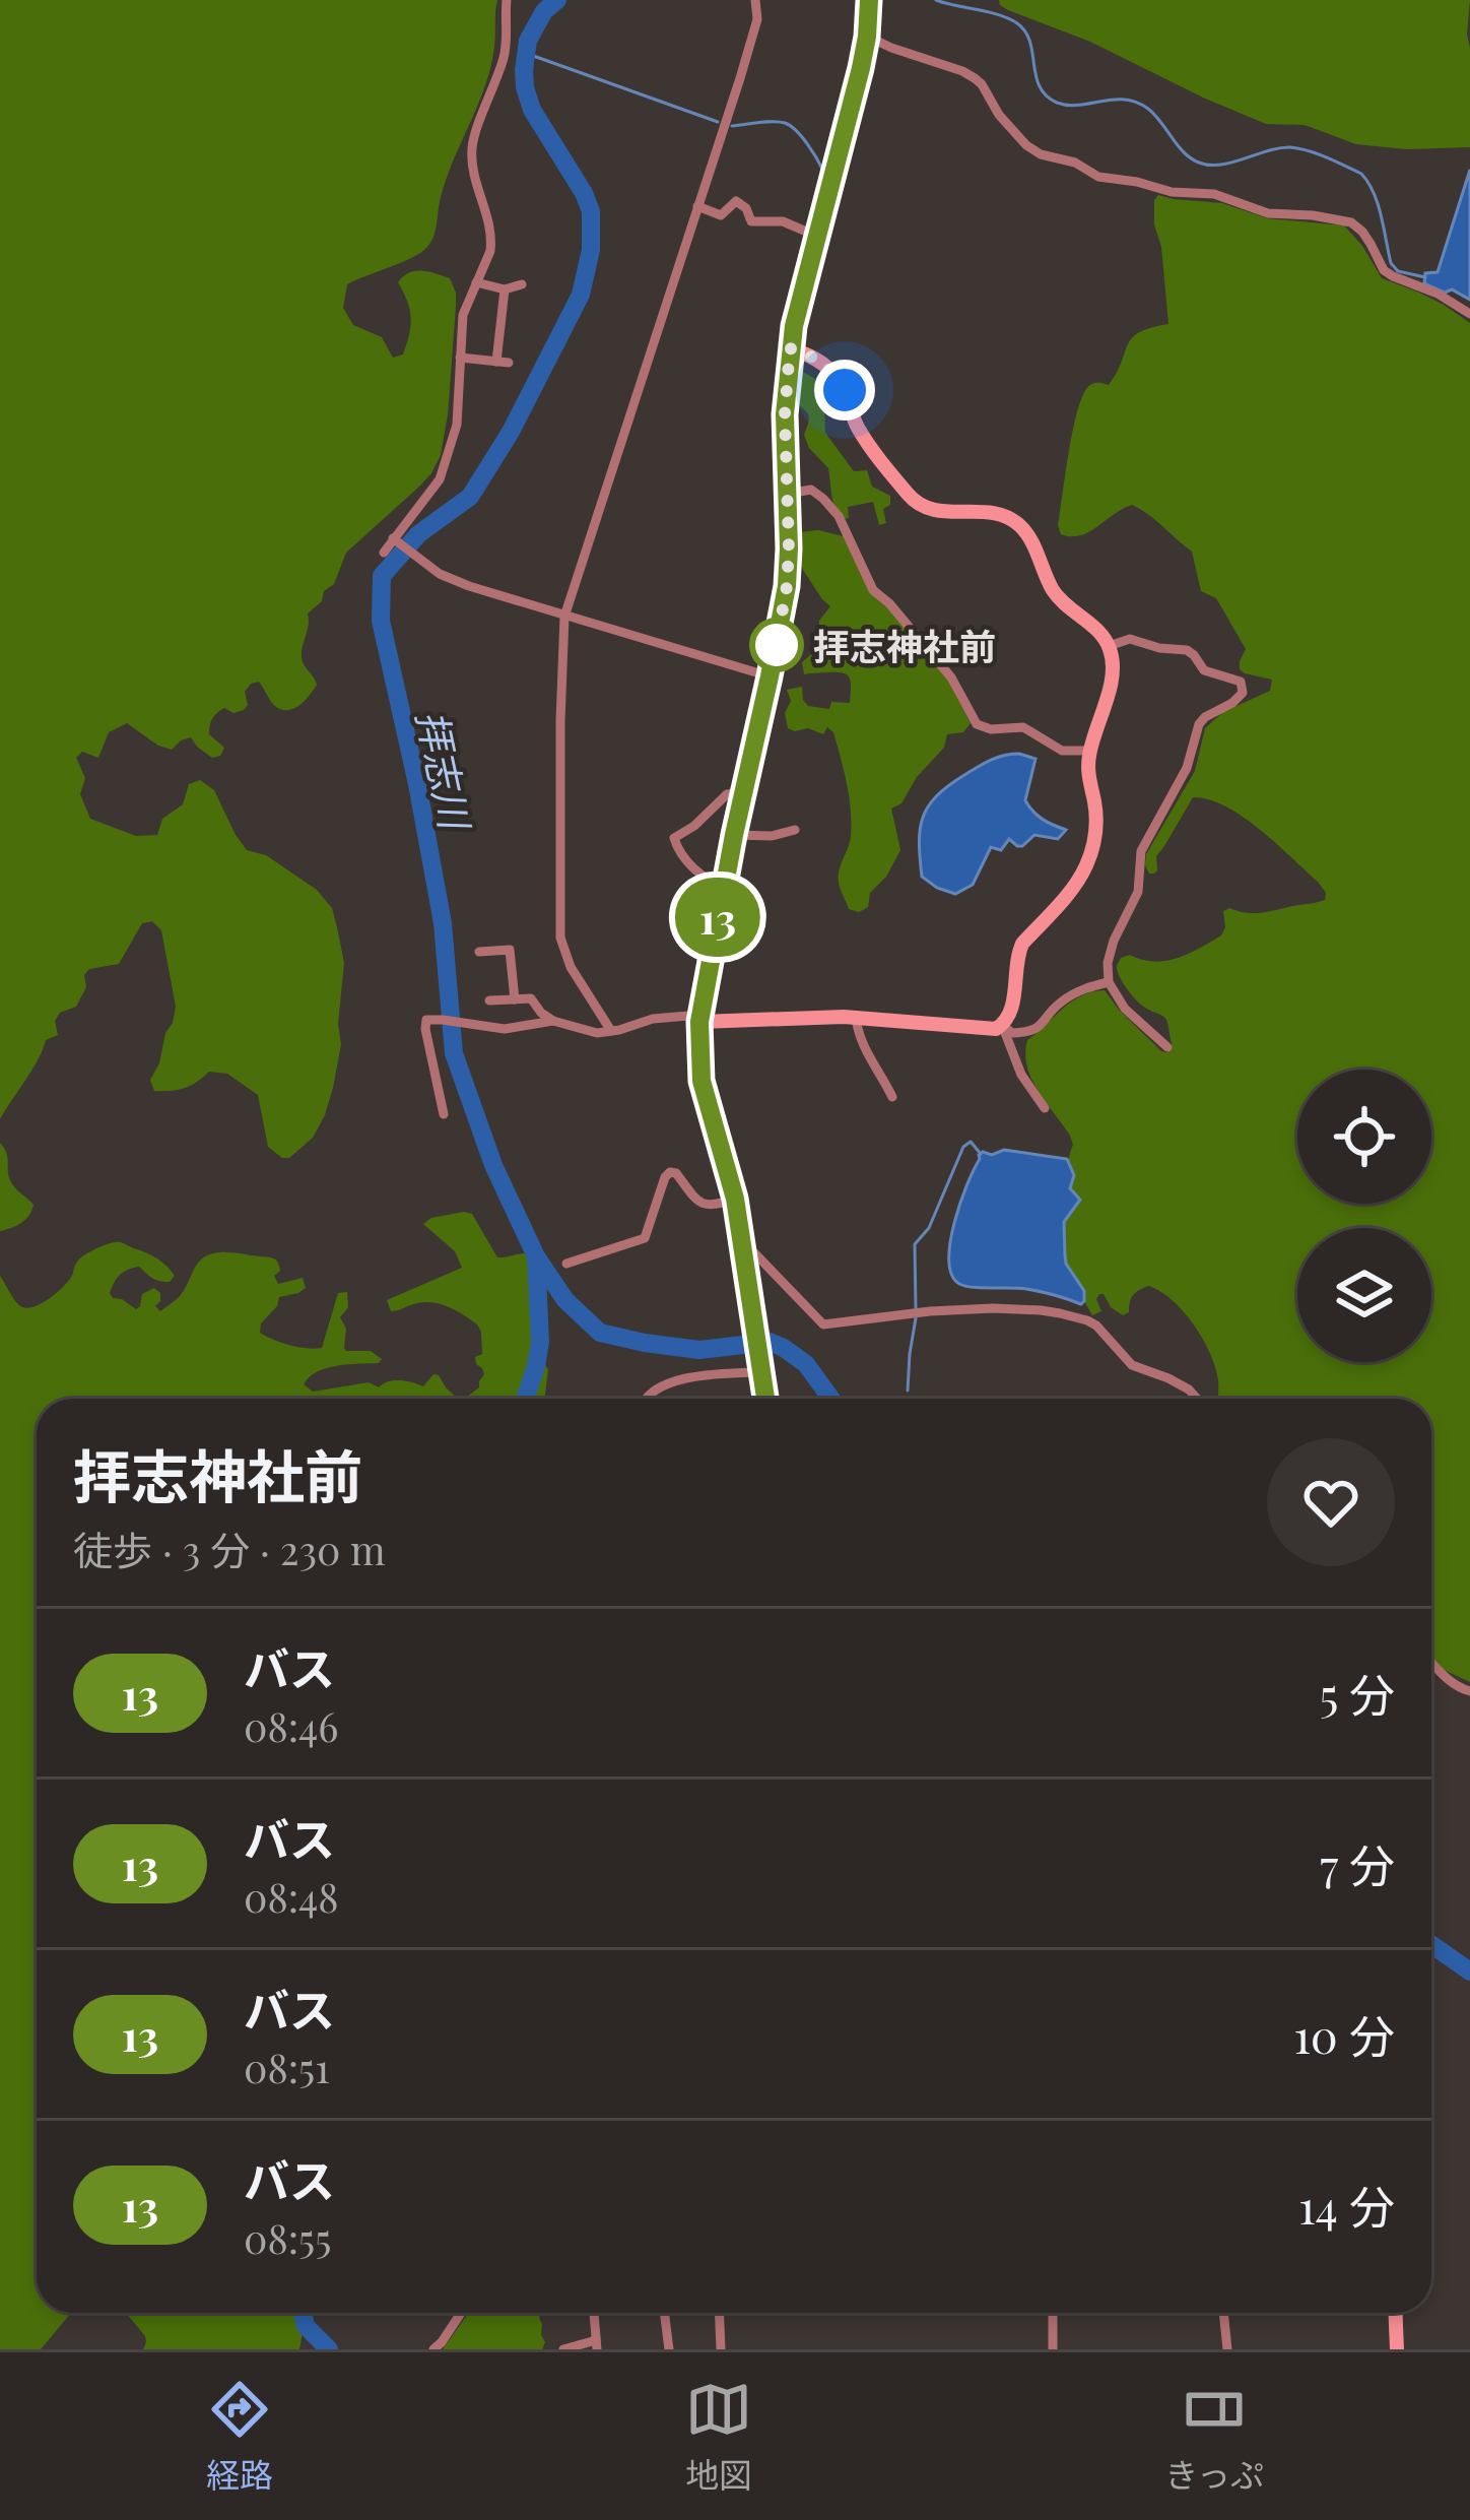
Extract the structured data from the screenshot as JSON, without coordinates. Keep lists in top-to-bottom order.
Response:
{
  "water": ["拝志川"],
  "places": ["拝志神社前"],
  "lines": ["bus line 13"],
  "page": {
    "on_map": "13",
    "heading": ["拝志神社前", "徒歩 · 3 分 · 230 m"],
    "list": [
      {
        "mark": "13",
        "name": "バス",
        "note": "08:46",
        "value": "5 分"
      },
      {
        "mark": "13",
        "name": "バス",
        "note": "08:48",
        "value": "7 分"
      },
      {
        "mark": "13",
        "name": "バス",
        "note": "08:51",
        "value": "10 分"
      },
      {
        "mark": "13",
        "name": "バス",
        "note": "08:55",
        "value": "14 分"
      }
    ],
    "tabs": ["経路", "地図", "きっぷ"]
  }
}
